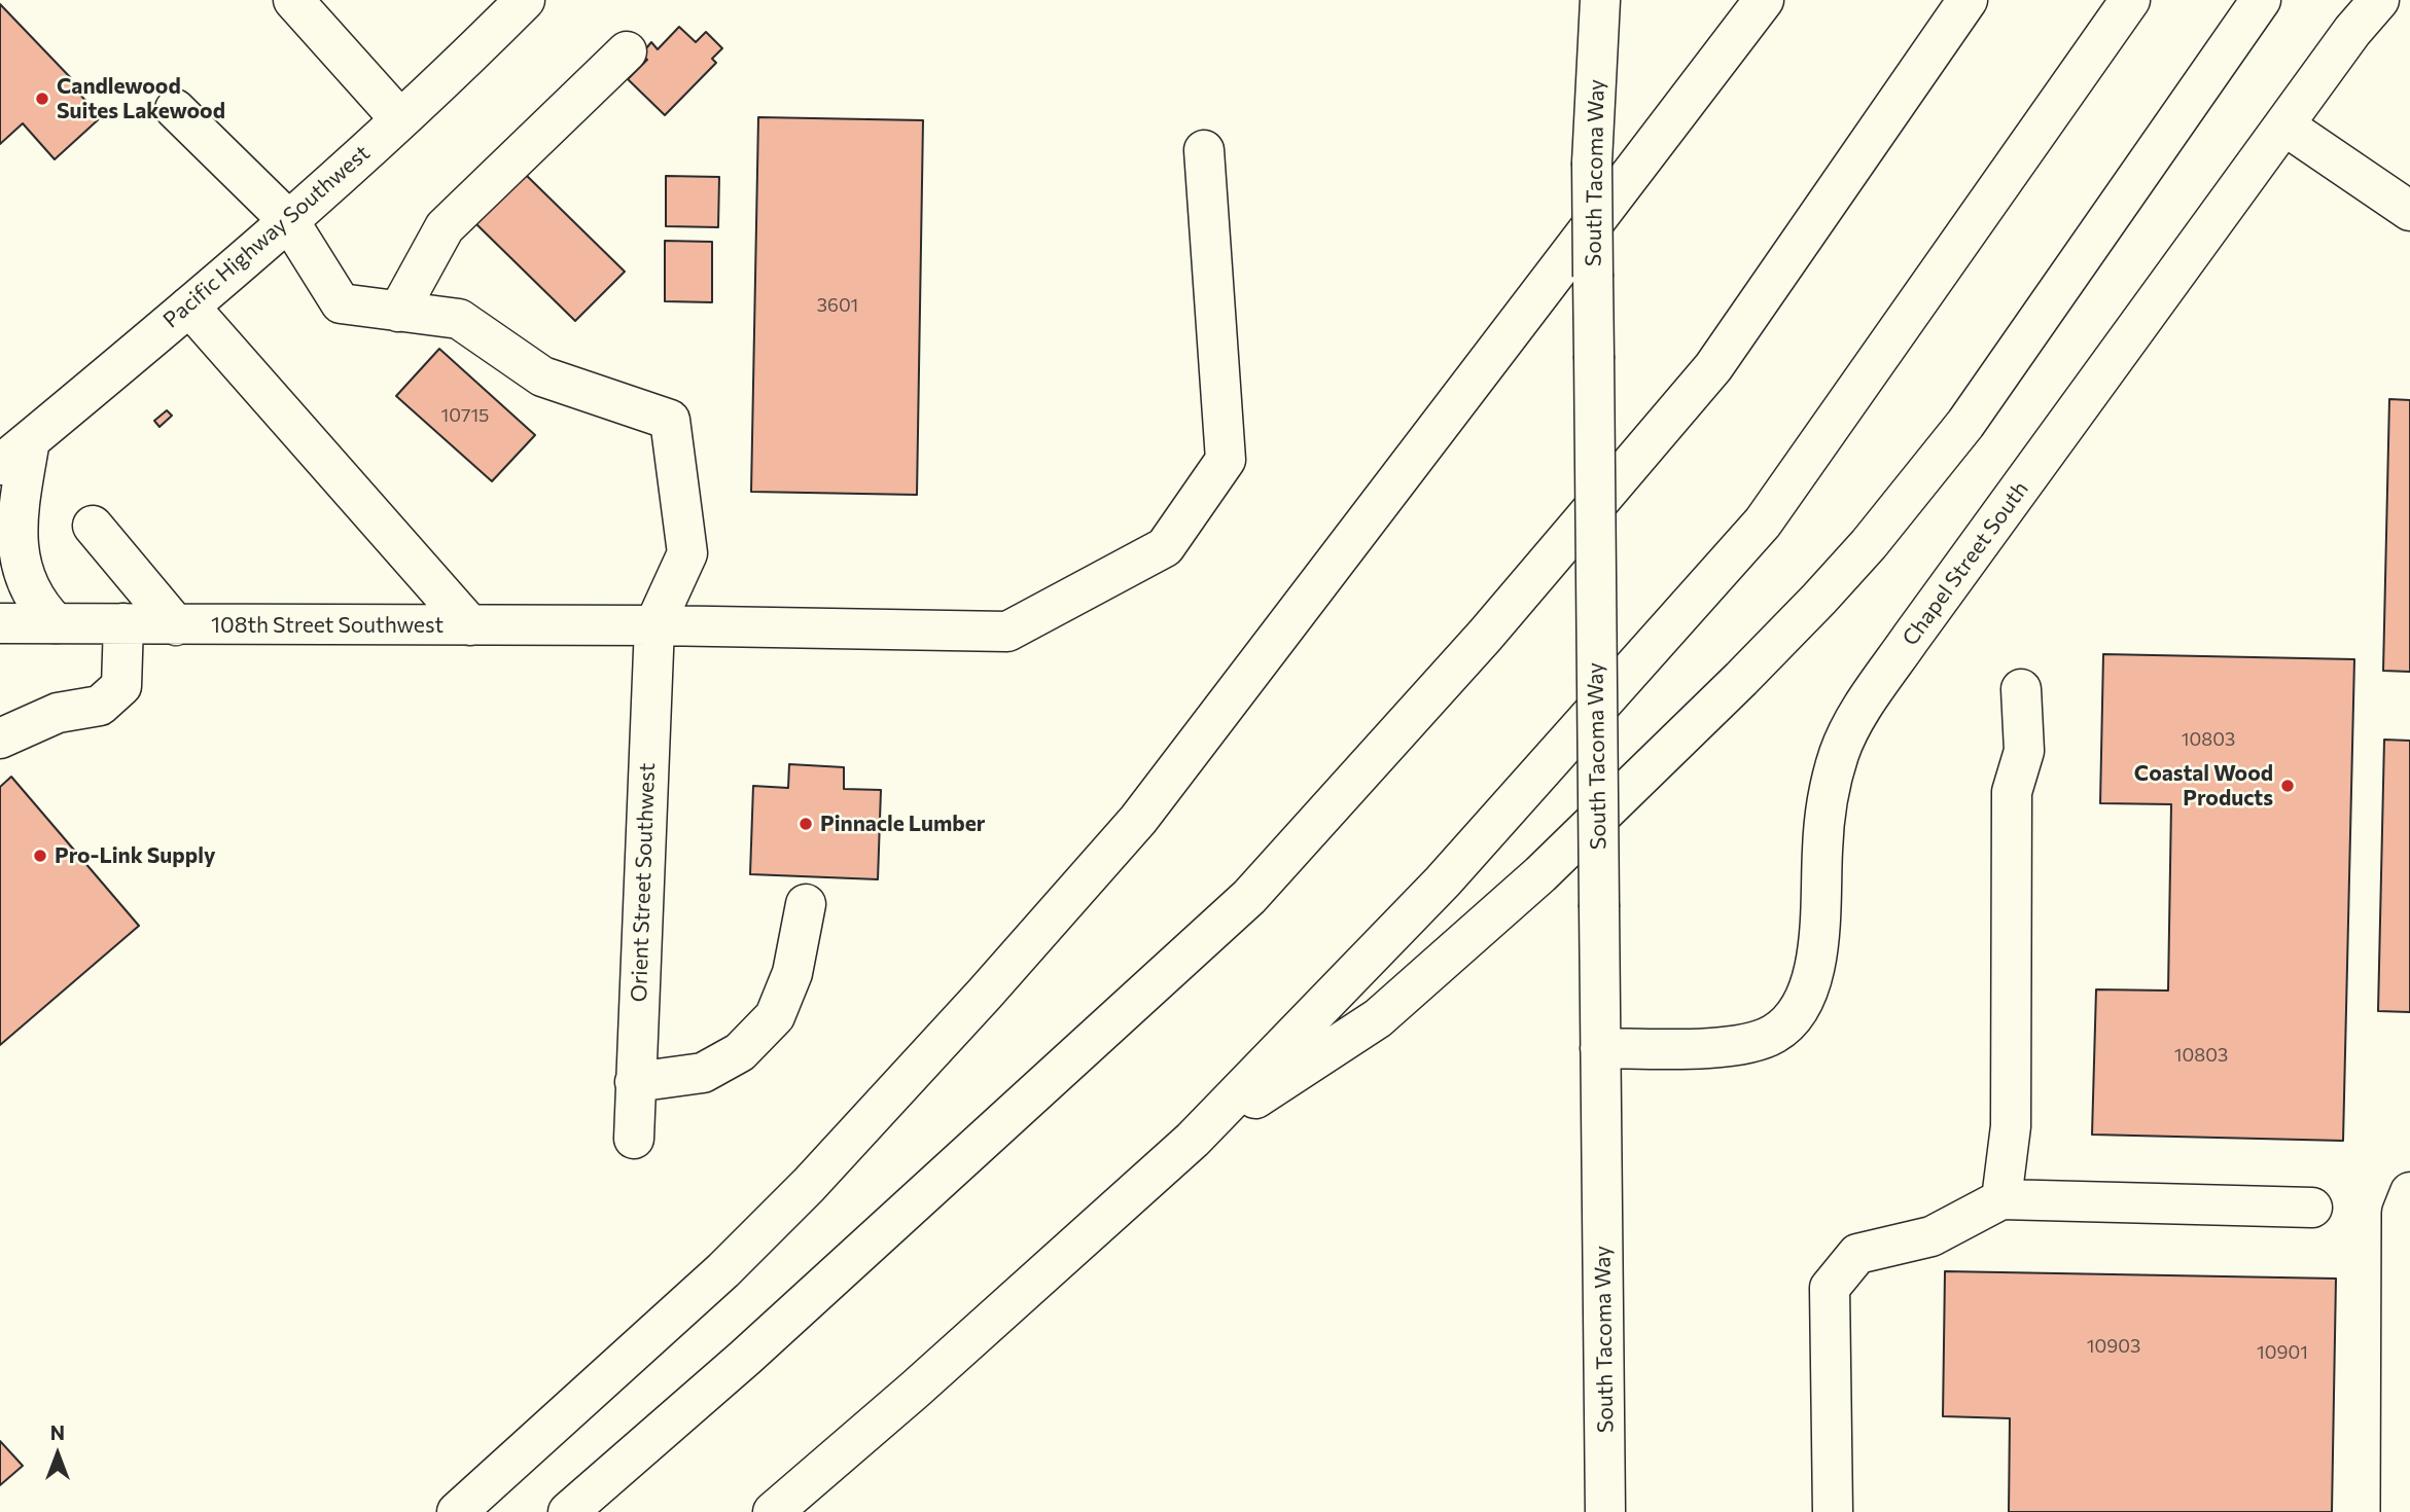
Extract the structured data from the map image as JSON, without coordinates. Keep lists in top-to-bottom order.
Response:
{
  "streets": {
    "main road": [
      "South Tacoma Way",
      "Pacific Highway Southwest",
      "Chapel Street South",
      "108th Street Southwest",
      "Orient Street Southwest"
    ]
  },
  "crossings": [
    ["South Tacoma Way", "Chapel Street South"],
    ["108th Street Southwest", "Orient Street Southwest"]
  ],
  "places": [
    "Candlewood Suites Lakewood",
    "Coastal Wood Products",
    "Pinnacle Lumber",
    "Pro-Link Supply"
  ],
  "house_numbers": [
    "3601",
    "10715",
    "10803",
    "10803",
    "10903",
    "10901"
  ],
  "north": "top"
}
